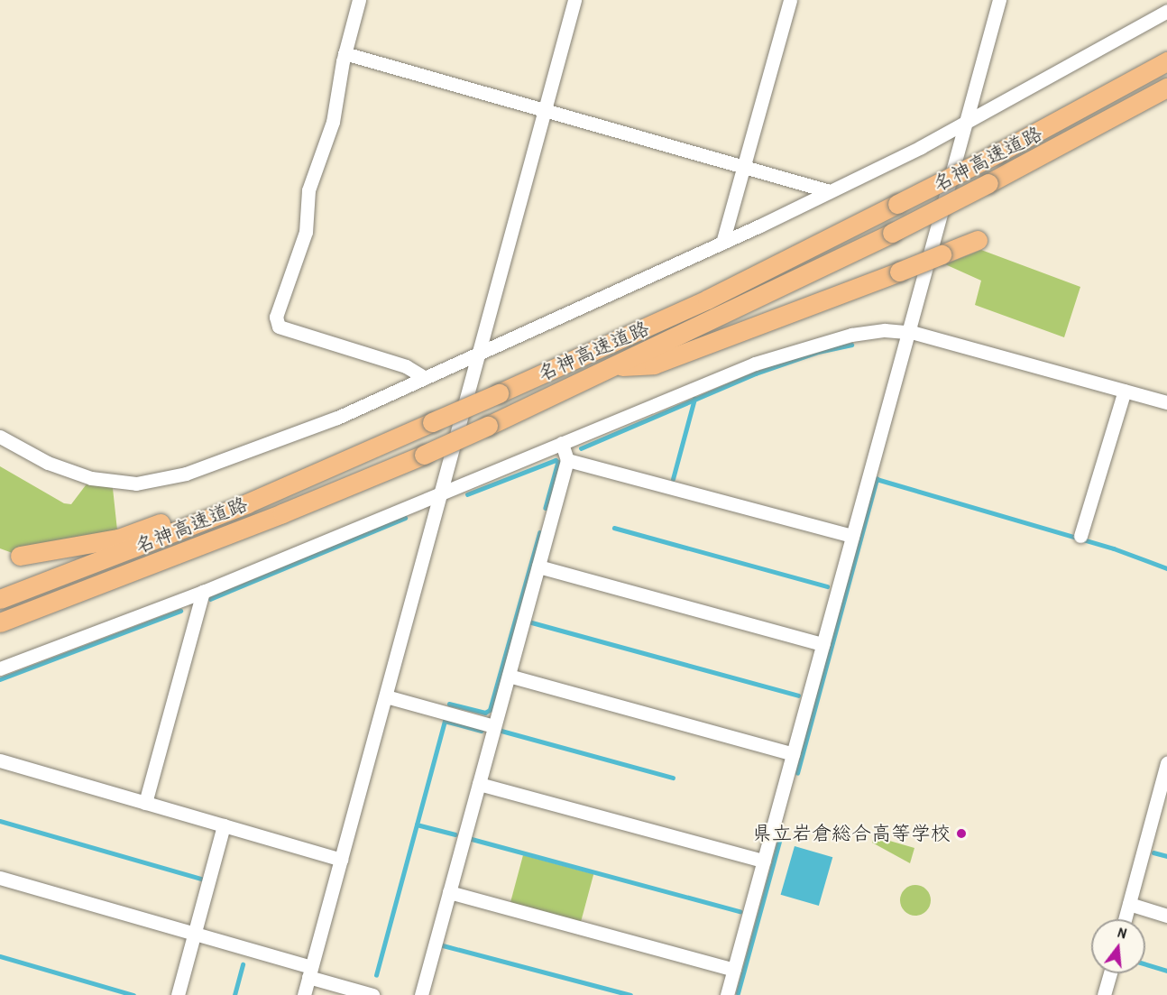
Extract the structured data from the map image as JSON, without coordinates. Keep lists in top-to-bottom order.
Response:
{
  "streets": {
    "highway": ["名神高速道路"]
  },
  "places": ["県立岩倉総合高等学校"],
  "north": "top"
}
